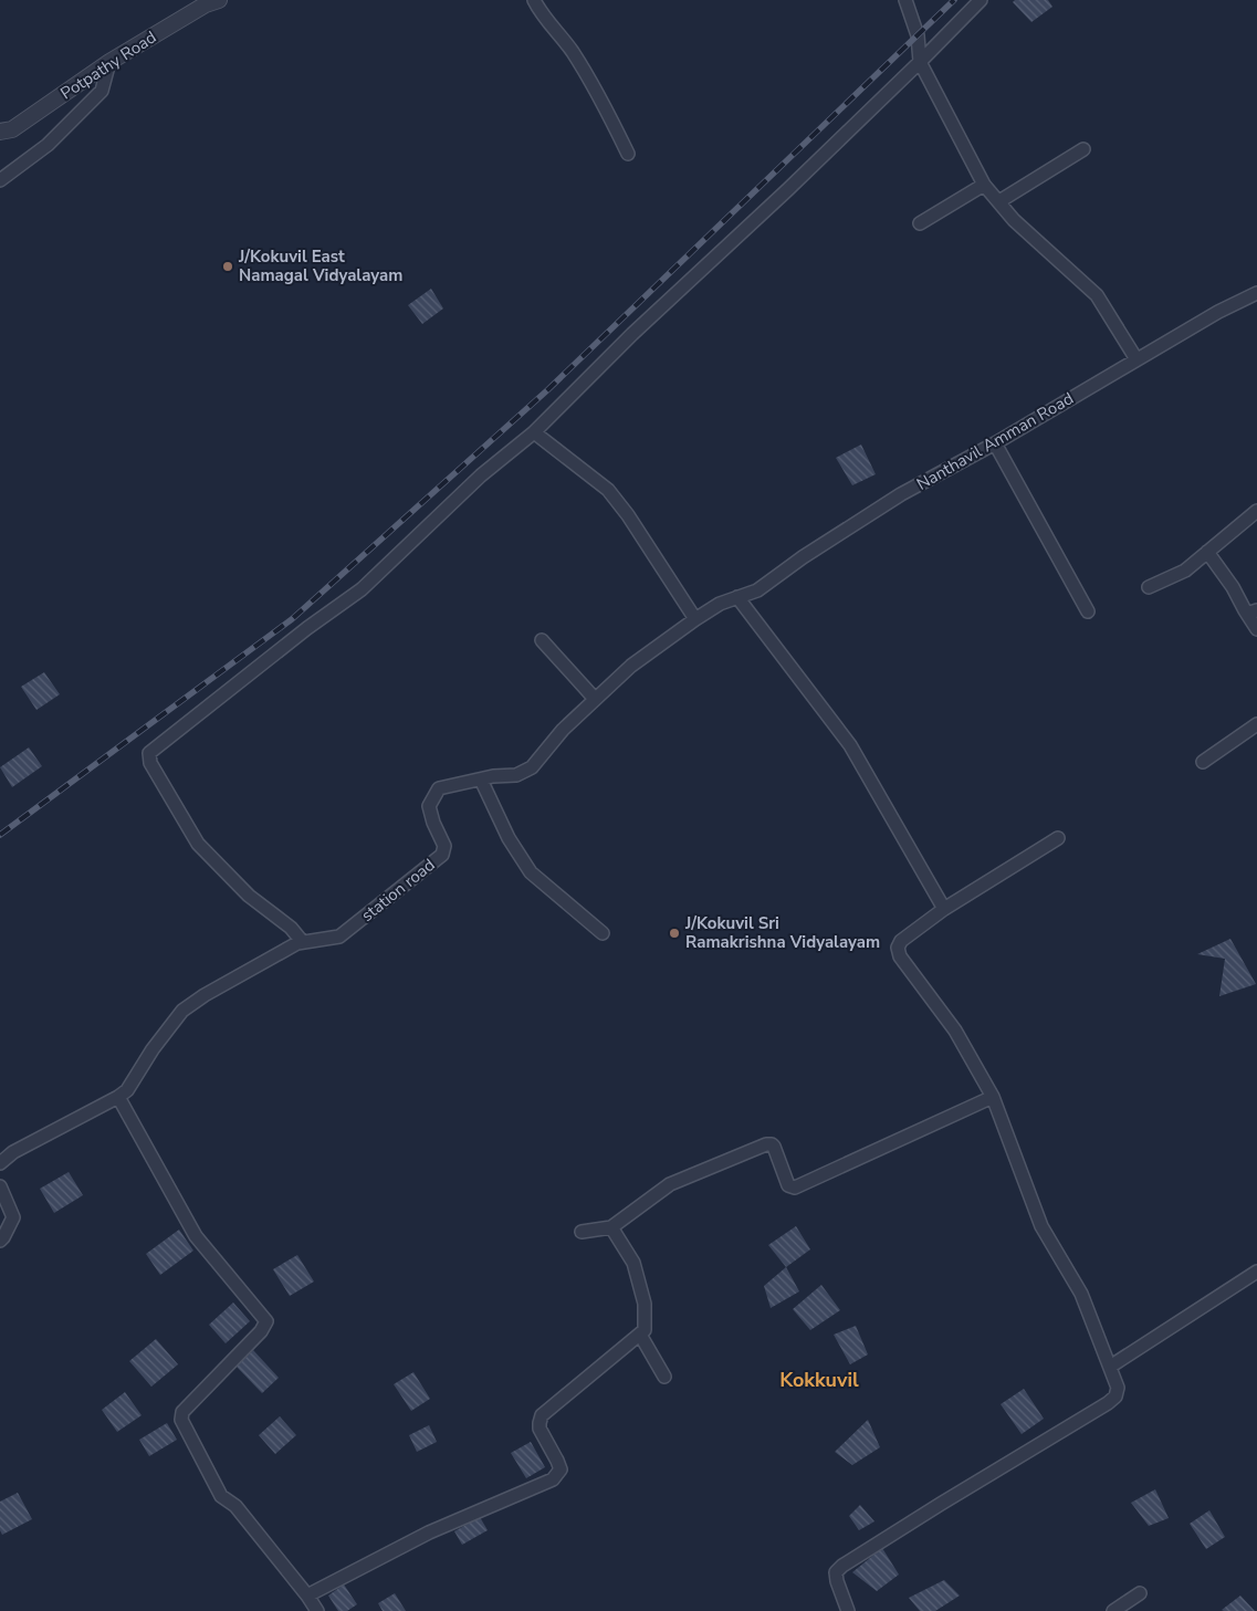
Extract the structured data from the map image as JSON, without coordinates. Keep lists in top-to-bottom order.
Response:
{
  "streets": {
    "street": ["Potpathy Road", "Nanthavil Amman Road", "station road"]
  },
  "crossings": [
    ["Nanthavil Amman Road", "station road"]
  ],
  "districts": ["Kokkuvil"],
  "places": ["J/Kokuvil East Namagal Vidyalayam", "J/Kokuvil Sri Ramakrishna Vidyalayam"]
}
